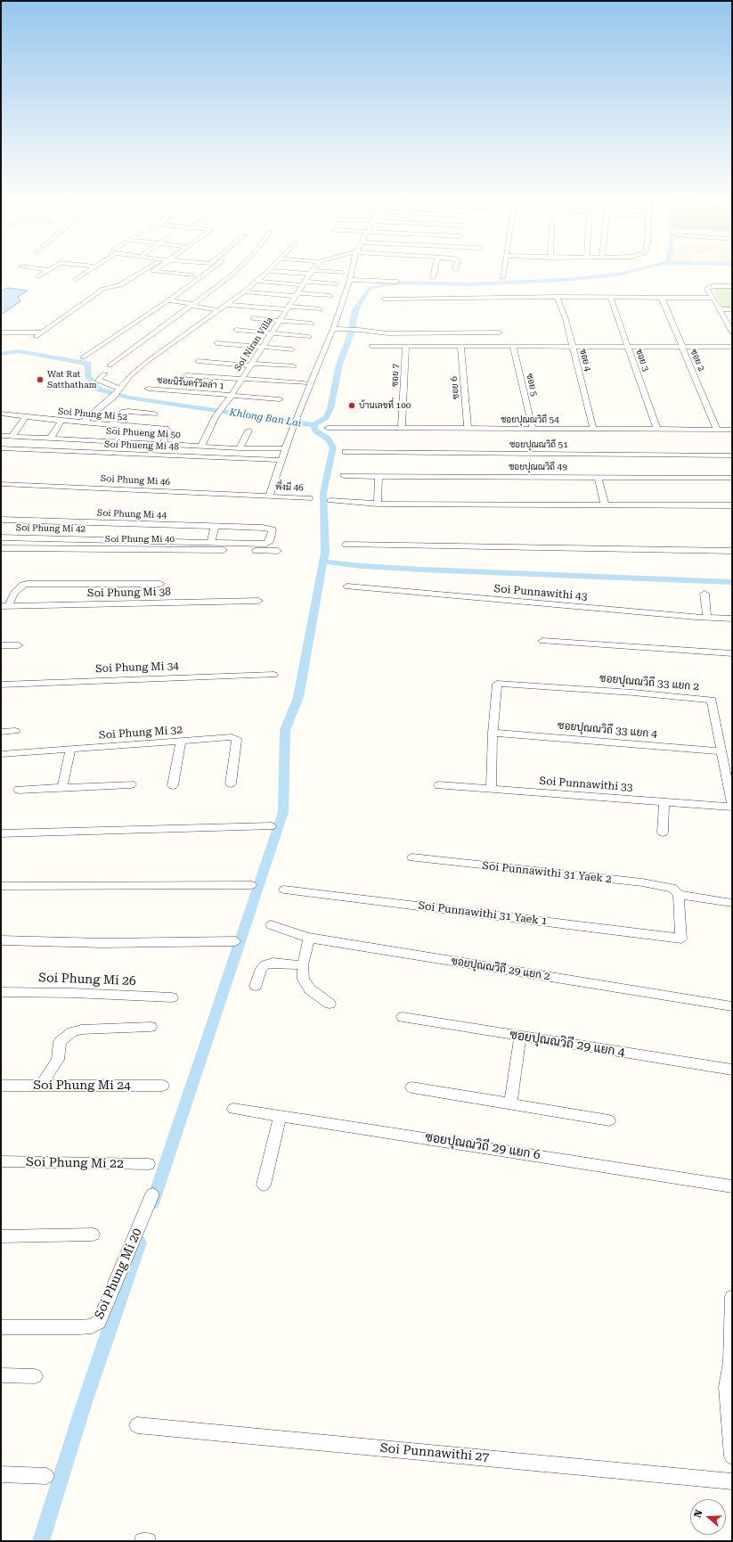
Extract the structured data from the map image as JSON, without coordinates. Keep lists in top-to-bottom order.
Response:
{
  "streets": {
    "street": [
      "Soi Niran Villa",
      "ซอย 4",
      "ซอย 3",
      "ซอย 2",
      "ซอย 7",
      "ซอยนิรันดร์วิลล่า 1",
      "ซอย 5",
      "ซอย 6",
      "Soi Phung Mi 52",
      "ซอยปุณณวิถี 54",
      "Soi Phueng Mi 50",
      "ซอยปุณณวิถี 51",
      "Soi Phueng Mi 48",
      "ซอยปุณณวิถี 49",
      "Soi Phung Mi 46",
      "พึ่งมี 46",
      "Soi Phung Mi 44",
      "Soi Phung Mi 42",
      "Soi Phung Mi 40",
      "Soi Phung Mi 38",
      "Soi Punnawithi 43",
      "Soi Phung Mi 34",
      "ซอยปุณณวิถี 33 แยก 2",
      "ซอยปุณณวิถี 33 แยก 4",
      "Soi Phung Mi 32",
      "Soi Punnawithi 33",
      "Soi Punnawithi 31 Yaek 2",
      "Soi Punnawithi 31 Yaek 1",
      "ซอยปุณณวิถี 29 แยก 2",
      "Soi Phung Mi 26",
      "ซอยปุณณวิถี 29 แยก 4",
      "Soi Phung Mi 24",
      "ซอยปุณณวิถี 29 แยก 6",
      "Soi Phung Mi 22",
      "Soi Phung Mi 20",
      "Soi Punnawithi 27"
    ]
  },
  "crossings": [
    ["Soi Niran Villa", "ซอยนิรันดร์วิลล่า 1"],
    ["Soi Niran Villa", "Soi Phueng Mi 50"],
    ["ซอย 4", "ซอยปุณณวิถี 54"],
    ["ซอย 3", "ซอยปุณณวิถี 54"],
    ["ซอย 2", "ซอยปุณณวิถี 54"],
    ["ซอย 7", "ซอยปุณณวิถี 54"],
    ["ซอย 5", "ซอยปุณณวิถี 54"],
    ["ซอย 6", "ซอยปุณณวิถี 54"],
    ["Soi Phung Mi 52", "Soi Phueng Mi 50"],
    ["Soi Phung Mi 46", "พึ่งมี 46"],
    ["Soi Phung Mi 44", "Soi Phung Mi 42"],
    ["ซอยปุณณวิถี 33 แยก 2", "ซอยปุณณวิถี 33 แยก 4"],
    ["ซอยปุณณวิถี 33 แยก 2", "Soi Punnawithi 33"],
    ["Soi Punnawithi 31 Yaek 2", "Soi Punnawithi 31 Yaek 1"]
  ],
  "water": ["Khlong Ban Lai"],
  "places": ["Wat Rat Satthatham", "บ้านเลขที่ 100"],
  "north": "left"
}
